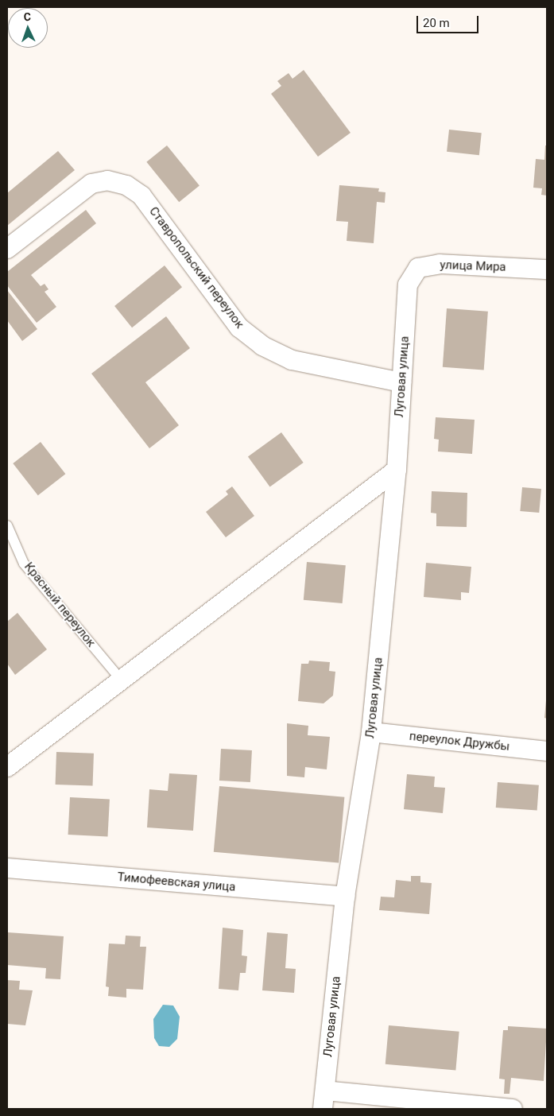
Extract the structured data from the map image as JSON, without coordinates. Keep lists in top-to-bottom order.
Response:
{
  "streets": {
    "street": [
      "улица Мира",
      "Ставропольский переулок",
      "Луговая улица",
      "переулок Дружбы",
      "Тимофеевская улица"
    ],
    "lane": ["Красный переулок"]
  },
  "crossings": [
    ["улица Мира", "Луговая улица"],
    ["Ставропольский переулок", "Луговая улица"],
    ["Луговая улица", "переулок Дружбы"],
    ["Луговая улица", "Тимофеевская улица"]
  ],
  "scale_bar": "20 m",
  "north": "top"
}
